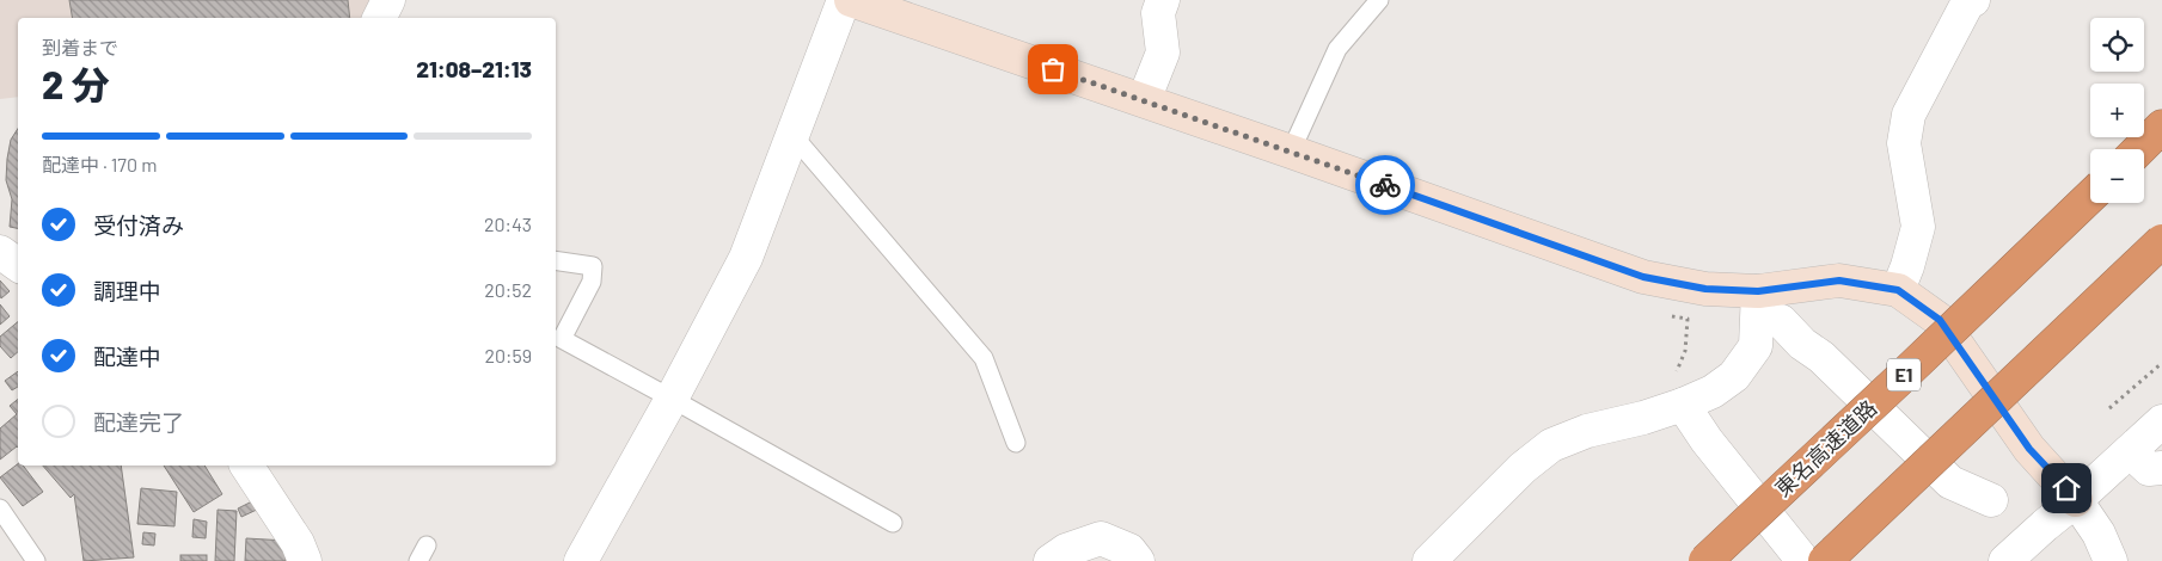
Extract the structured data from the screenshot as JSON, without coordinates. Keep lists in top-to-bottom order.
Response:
{
  "streets": {
    "highway": ["E1", "東名高速道路"]
  },
  "page": {
    "map_buttons": ["+", "−"],
    "heading": ["2 分", "到着まで", "21:08–21:13"],
    "bar": "配達中 · 170 m",
    "list": [
      ["受付済み", "20:43"],
      ["調理中", "20:52"],
      ["配達中", "20:59"],
      "配達完了"
    ]
  }
}
